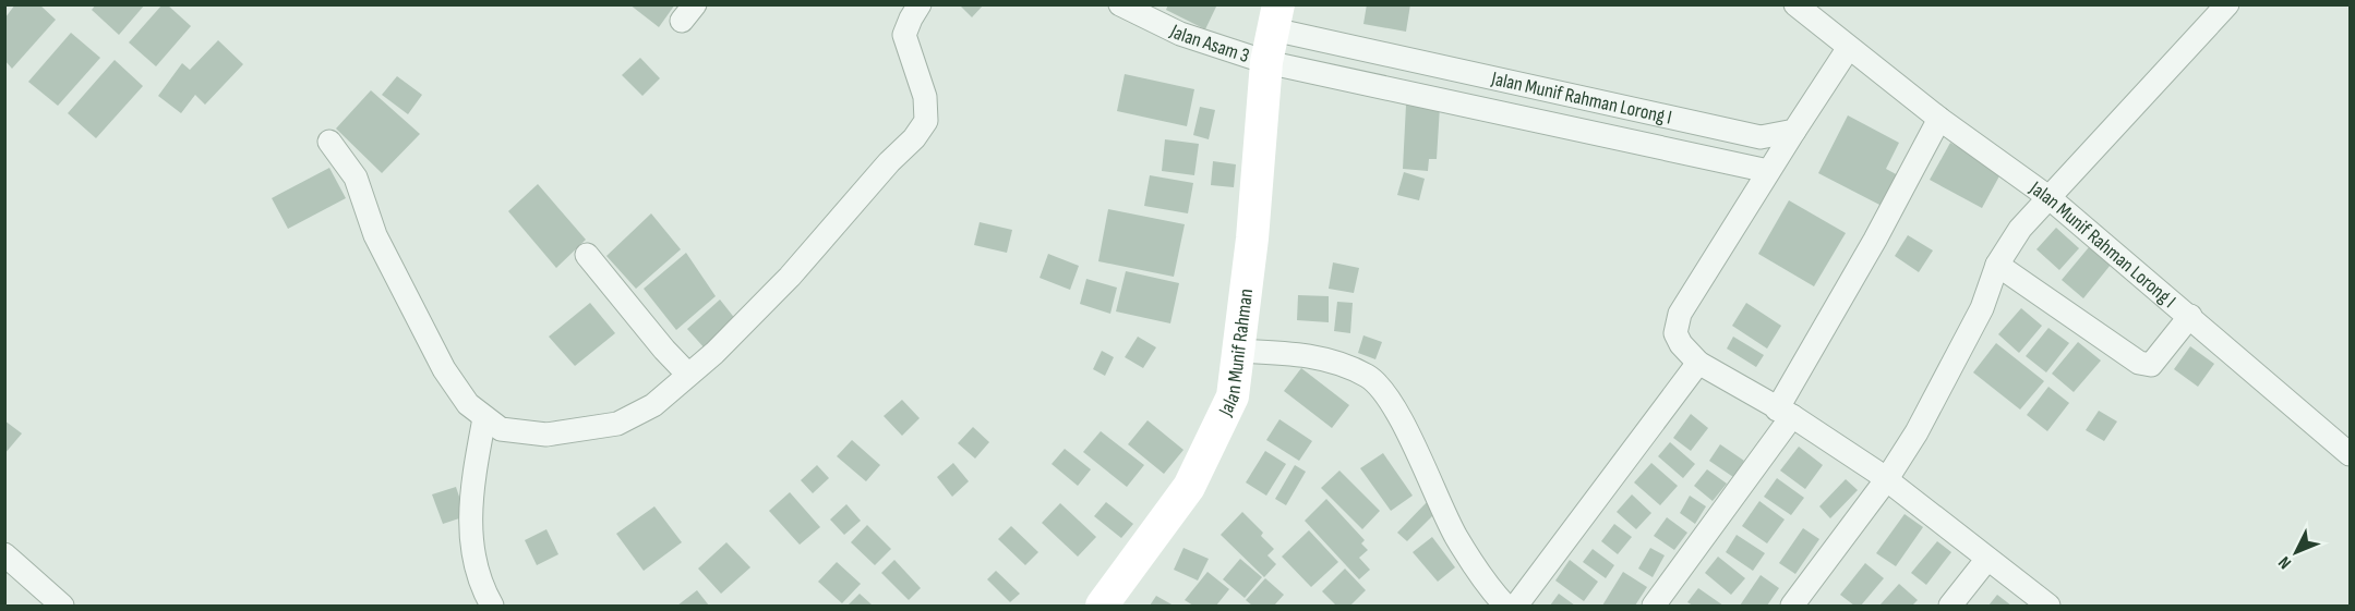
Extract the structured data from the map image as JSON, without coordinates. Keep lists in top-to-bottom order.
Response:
{
  "streets": {
    "street": ["Jalan Asam 3", "Jalan Munif Rahman Lorong I", "Jalan Munif Rahman"]
  },
  "crossings": [
    ["Jalan Asam 3", "Jalan Munif Rahman"],
    ["Jalan Munif Rahman Lorong I", "Jalan Munif Rahman"]
  ],
  "north": "bottom left"
}
